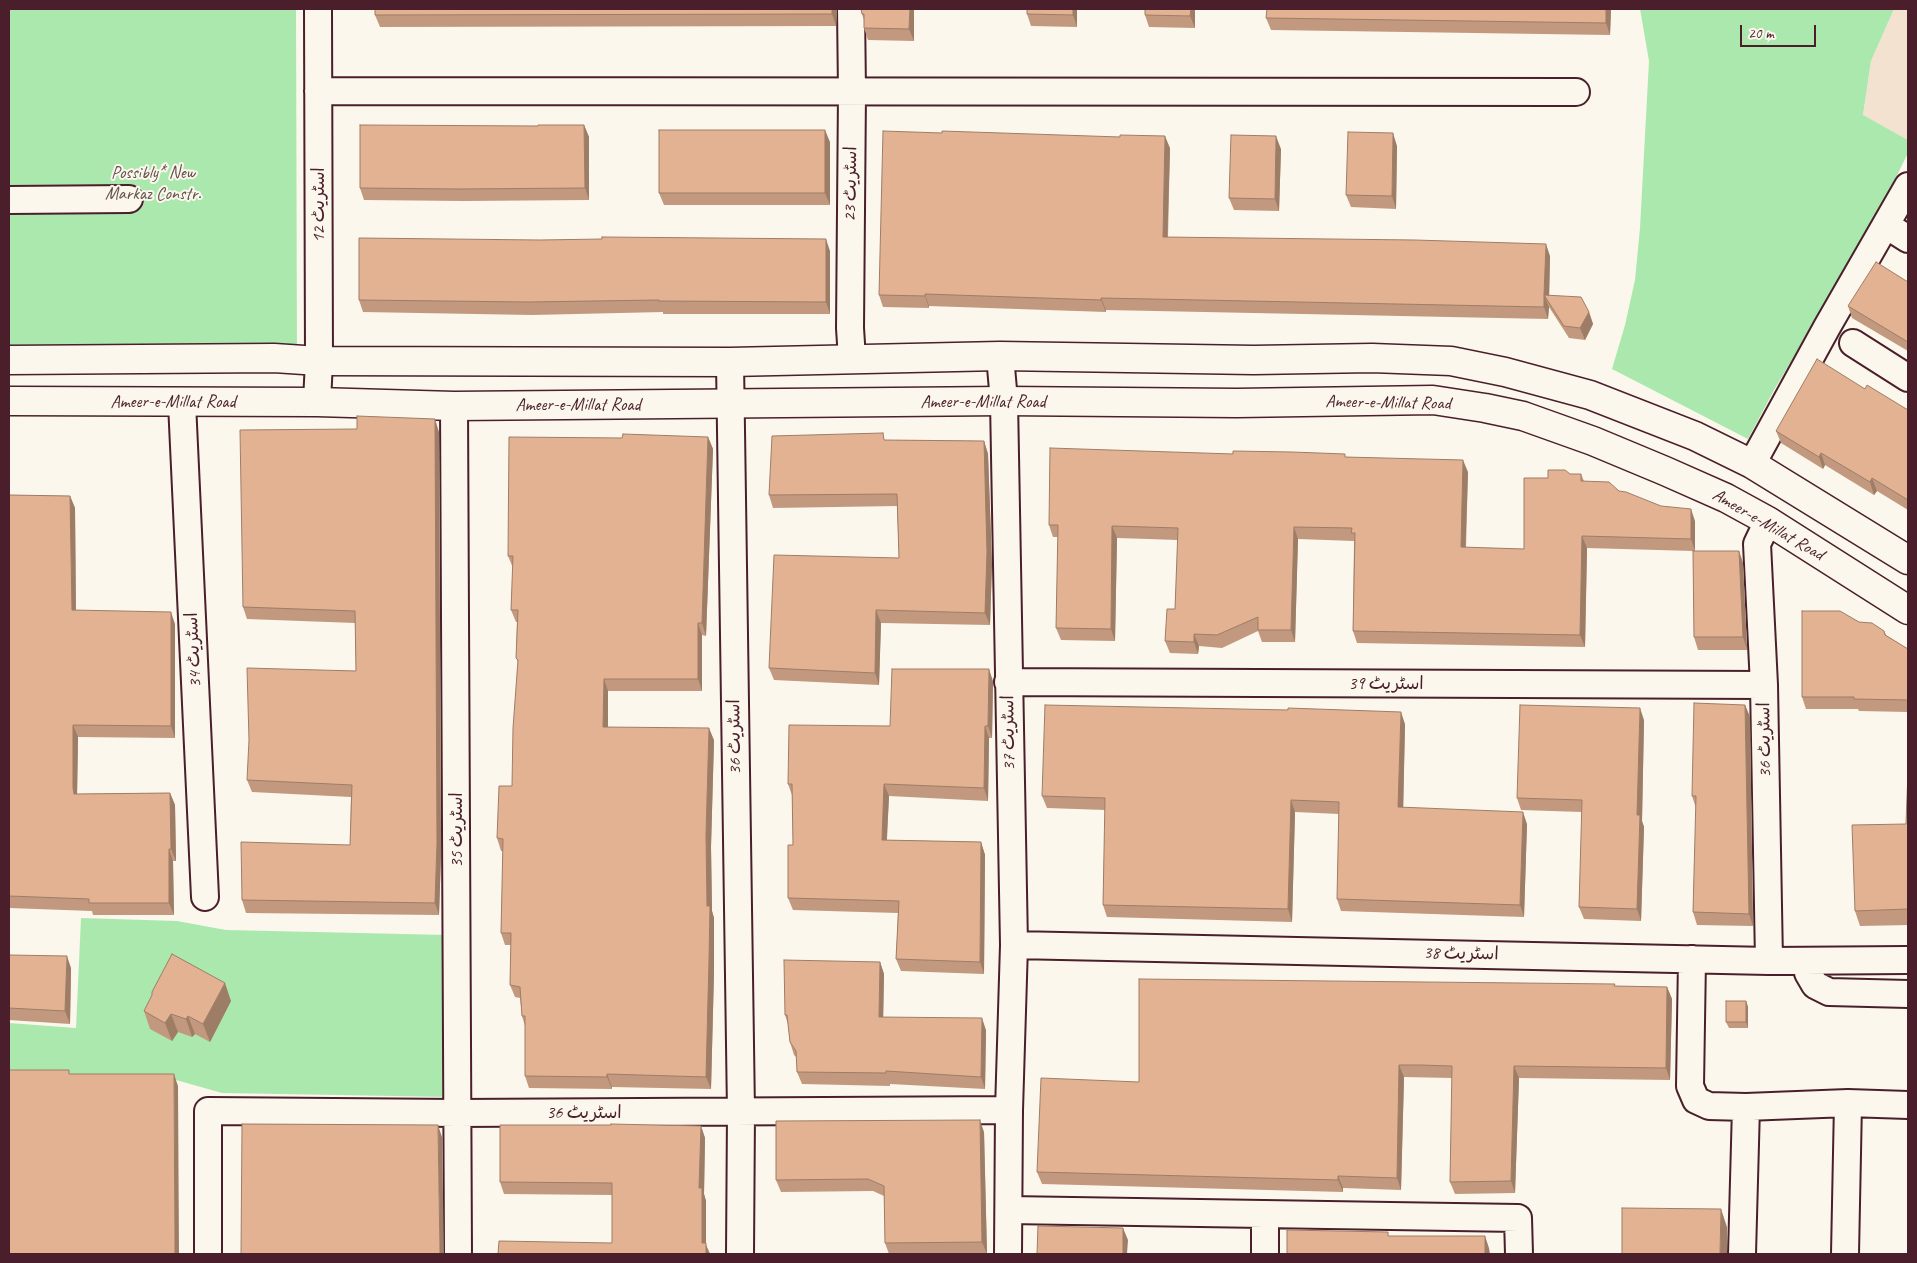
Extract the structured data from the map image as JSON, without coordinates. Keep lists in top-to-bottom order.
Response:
{
  "streets": {
    "main road": ["Ameer-e-Millat Road"],
    "street": [
      "اسٹریٹ 23",
      "اسٹریٹ 12",
      "اسٹریٹ 34",
      "اسٹریٹ 39",
      "اسٹریٹ 37",
      "اسٹریٹ 36",
      "اسٹریٹ 35",
      "اسٹریٹ 38"
    ]
  },
  "crossings": [
    ["اسٹریٹ 12", "Ameer-e-Millat Road"],
    ["Ameer-e-Millat Road", "اسٹریٹ 34"],
    ["Ameer-e-Millat Road", "اسٹریٹ 37"],
    ["Ameer-e-Millat Road", "اسٹریٹ 36"],
    ["Ameer-e-Millat Road", "اسٹریٹ 35"],
    ["اسٹریٹ 39", "اسٹریٹ 37"],
    ["اسٹریٹ 39", "اسٹریٹ 36"],
    ["اسٹریٹ 37", "اسٹریٹ 36"],
    ["اسٹریٹ 37", "اسٹریٹ 38"],
    ["اسٹریٹ 36", "اسٹریٹ 35"],
    ["اسٹریٹ 36", "اسٹریٹ 38"]
  ],
  "parks": ["Possibly* New Markaz Constr."],
  "scale_bar": "20 m"
}
